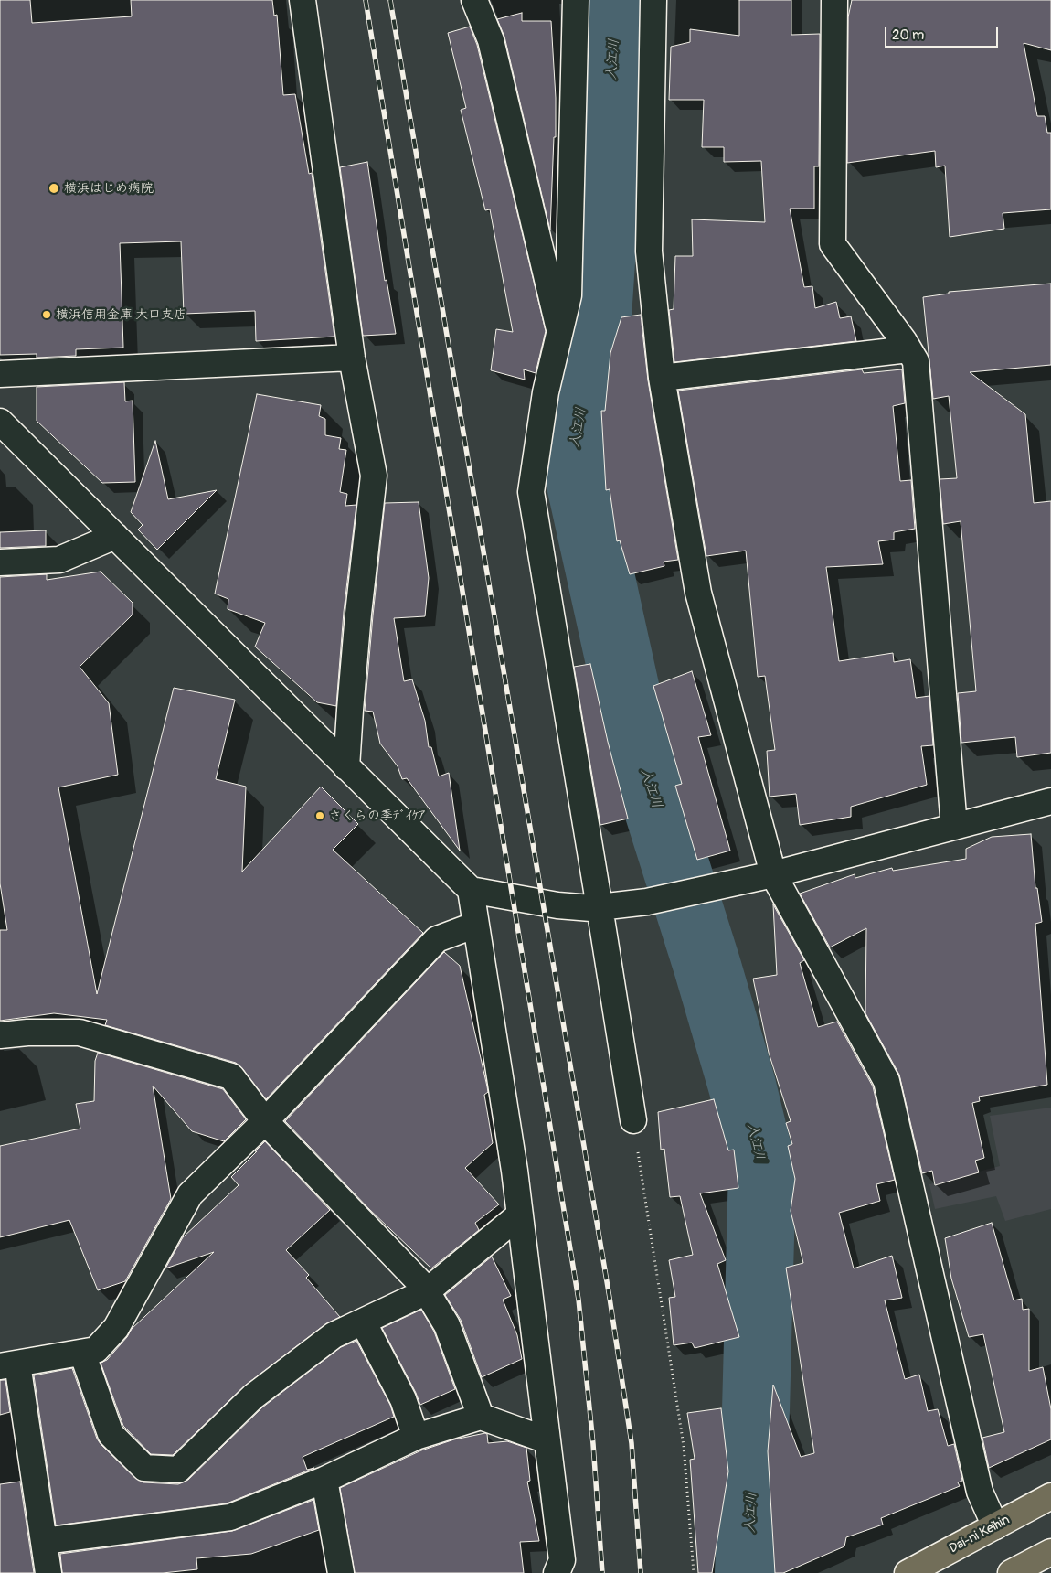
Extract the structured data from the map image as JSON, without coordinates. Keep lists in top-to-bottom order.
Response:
{
  "streets": {
    "highway": ["Dai-ni Keihin"]
  },
  "water": ["入江川"],
  "places": ["横浜はじめ病院", "横浜信用金庫 大口支店", "さくらの季ﾃﾞｲｹｱ"],
  "scale_bar": "20 m"
}
